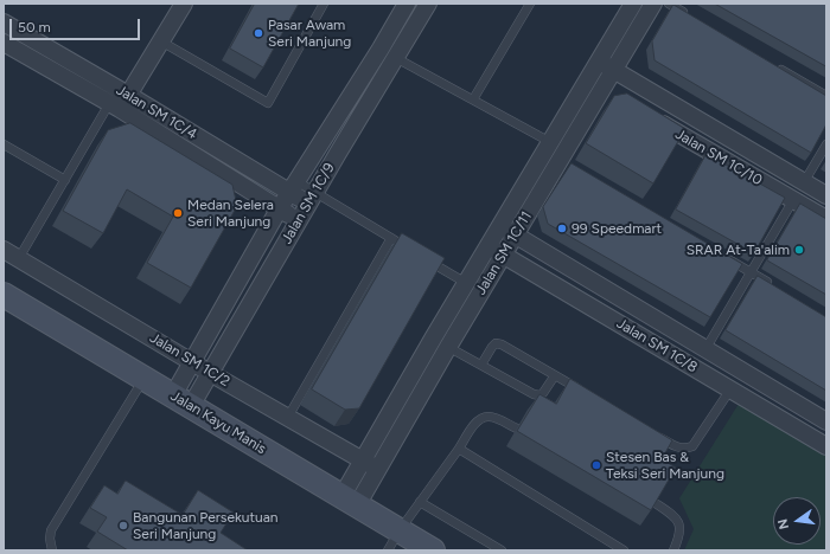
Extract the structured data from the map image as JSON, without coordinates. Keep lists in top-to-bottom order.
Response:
{
  "streets": {
    "street": [
      "Jalan SM 1C/4",
      "Jalan SM 1C/10",
      "Jalan SM 1C/9",
      "Jalan SM 1C/11",
      "Jalan SM 1C/8",
      "Jalan SM 1C/2",
      "Jalan Kayu Manis"
    ]
  },
  "crossings": [
    ["Jalan SM 1C/4", "Jalan SM 1C/9"],
    ["Jalan SM 1C/10", "Jalan SM 1C/11"],
    ["Jalan SM 1C/9", "Jalan SM 1C/2"],
    ["Jalan SM 1C/9", "Jalan Kayu Manis"],
    ["Jalan SM 1C/11", "Jalan SM 1C/8"],
    ["Jalan SM 1C/11", "Jalan SM 1C/2"],
    ["Jalan SM 1C/11", "Jalan Kayu Manis"]
  ],
  "places": [
    "Pasar Awam Seri Manjung",
    "Medan Selera Seri Manjung",
    "99 Speedmart",
    "SRAR At-Ta'alim",
    "Stesen Bas & Teksi Seri Manjung",
    "Bangunan Persekutuan Seri Manjung"
  ],
  "scale_bar": "50 m",
  "north": "left"
}
